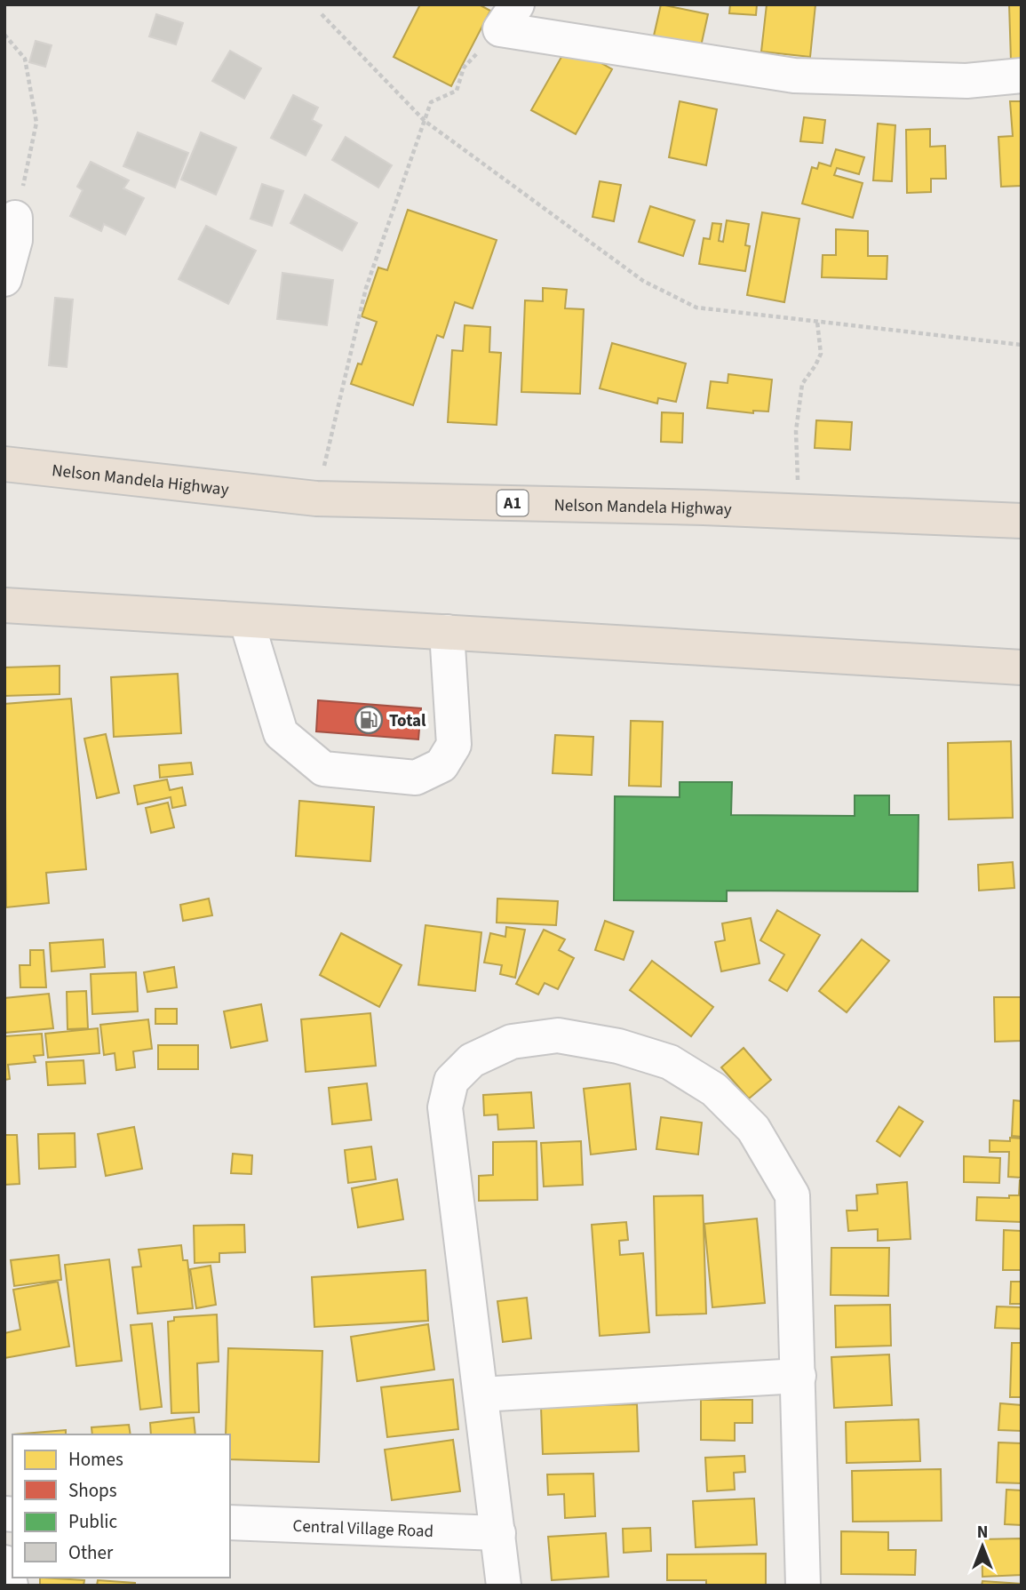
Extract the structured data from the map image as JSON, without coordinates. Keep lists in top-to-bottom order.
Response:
{
  "streets": {
    "highway": ["Nelson Mandela Highway", "A1"],
    "street": ["Central Village Road"]
  },
  "places": {
    "fuel station": ["Total"]
  },
  "legend": [
    "Homes",
    "Shops",
    "Public",
    "Other"
  ],
  "north": "top"
}
